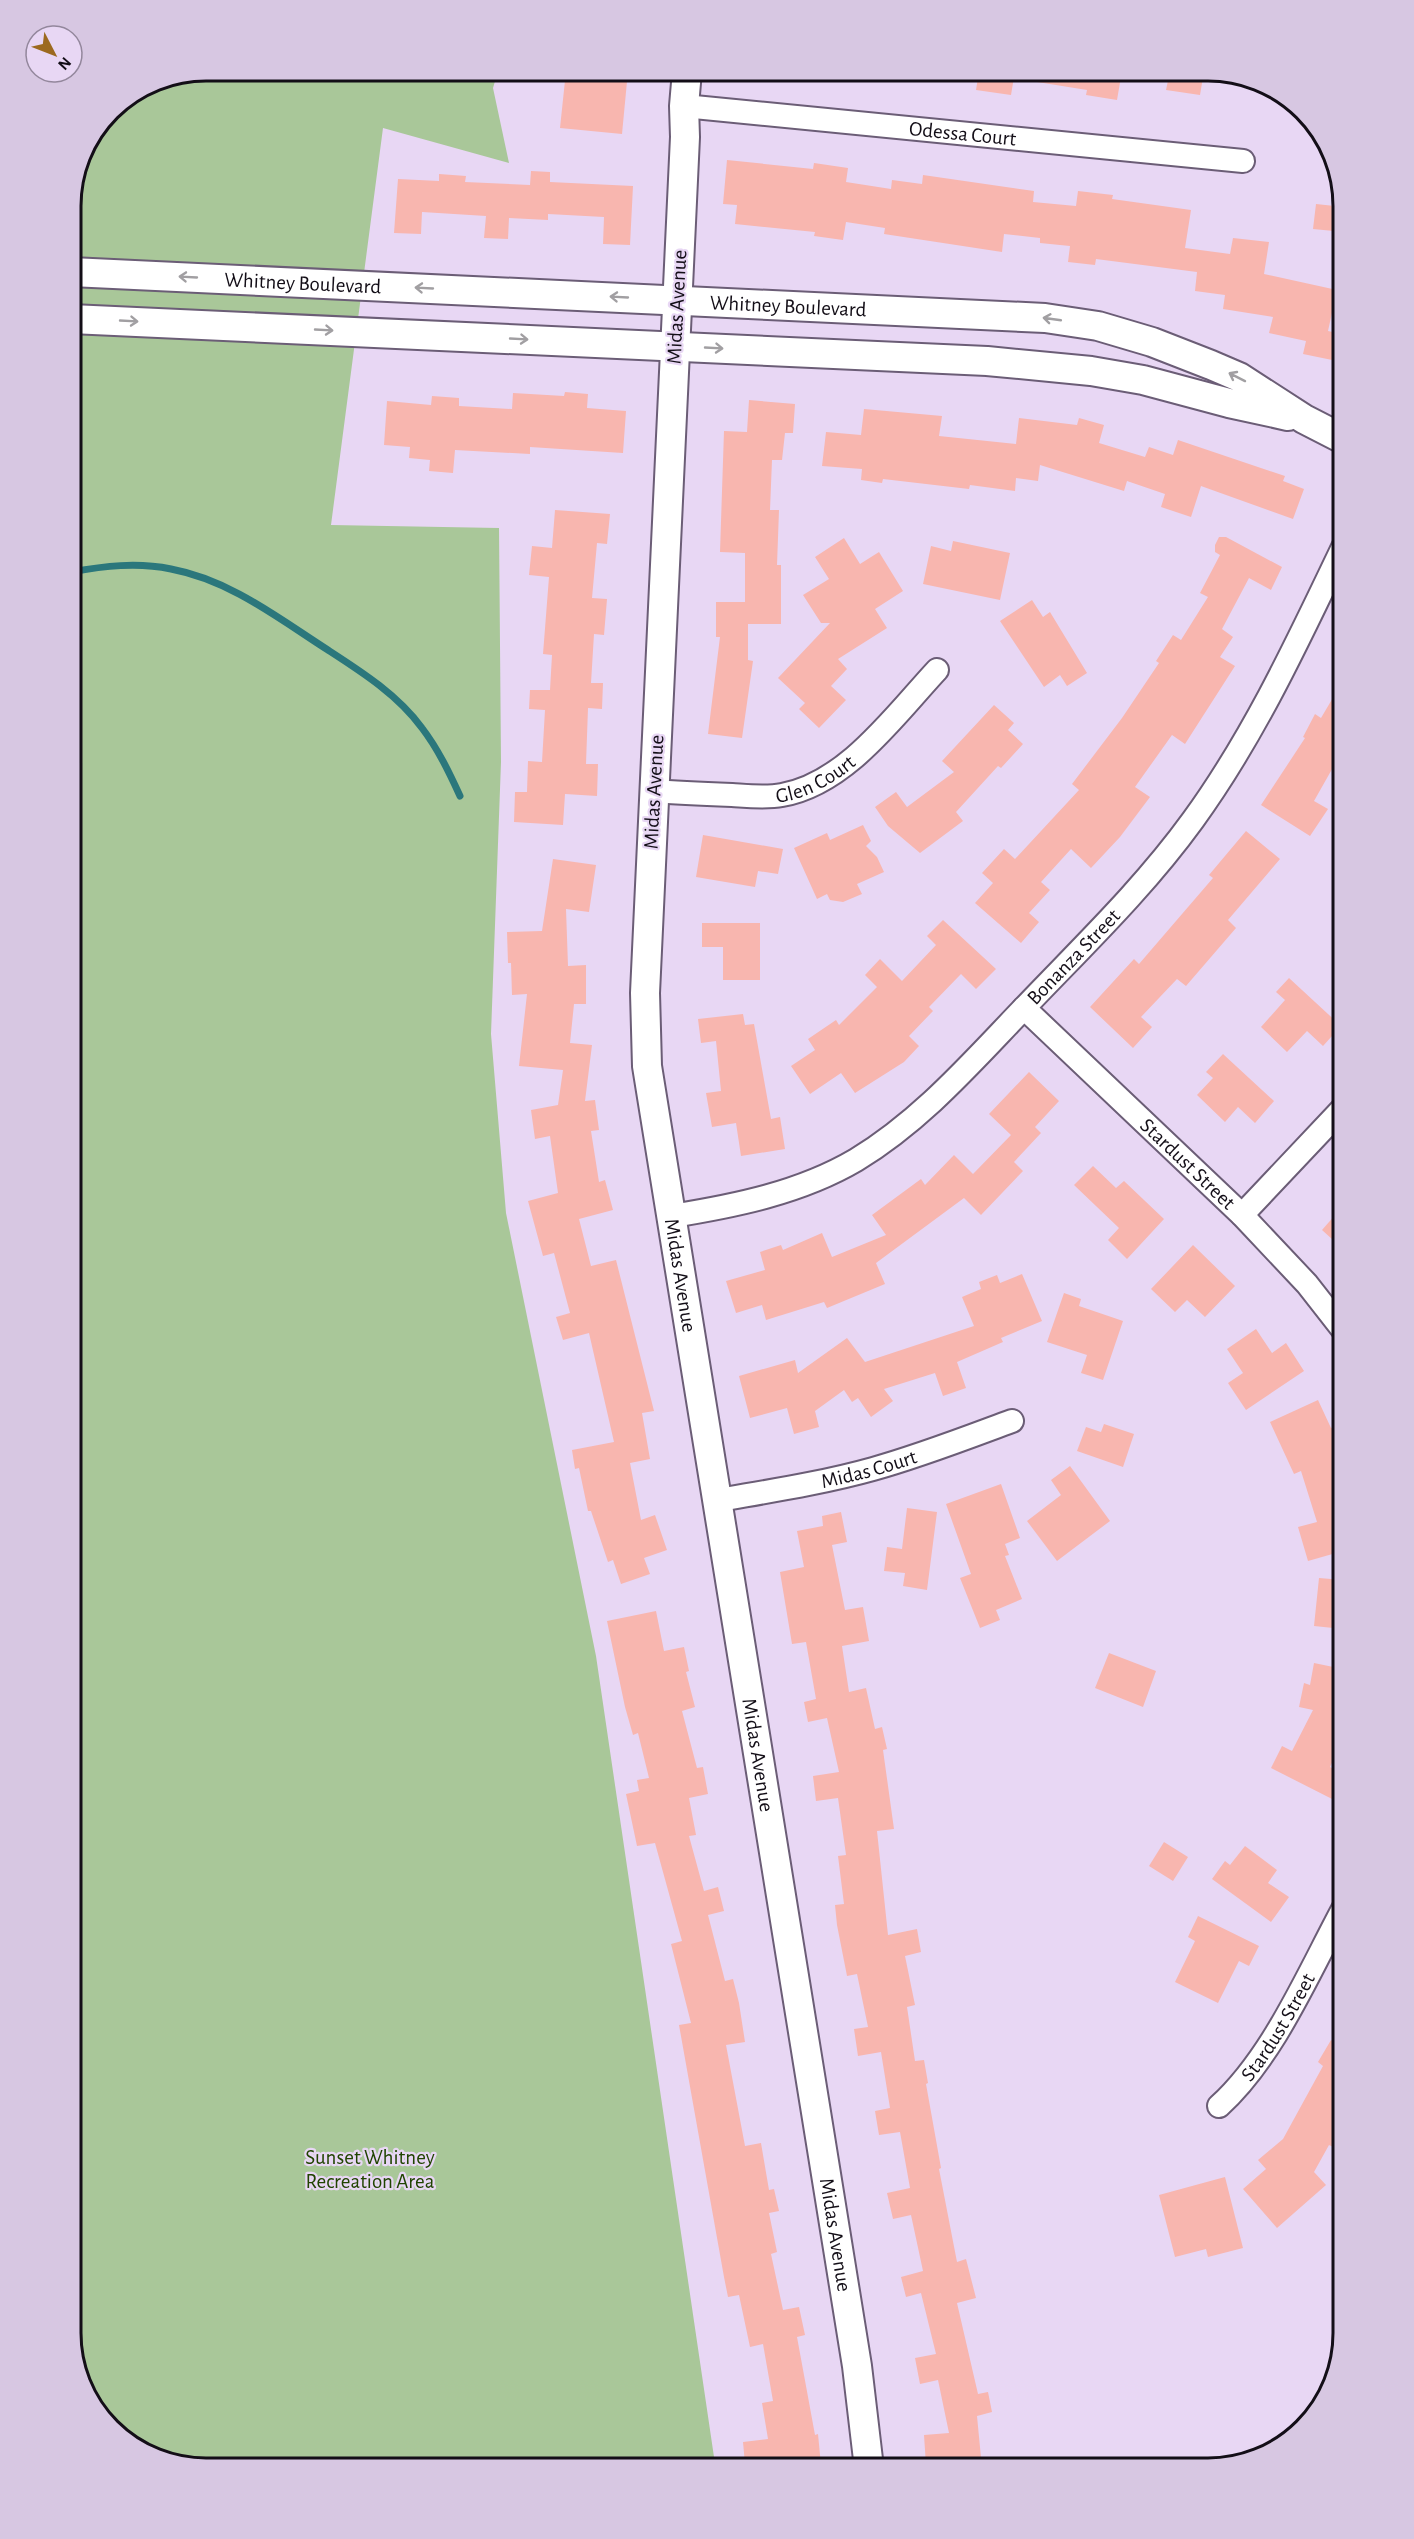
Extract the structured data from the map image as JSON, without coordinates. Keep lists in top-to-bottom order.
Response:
{
  "streets": {
    "street": [
      "Odessa Court",
      "Whitney Boulevard",
      "Midas Avenue",
      "Glen Court",
      "Bonanza Street",
      "Stardust Street",
      "Midas Court"
    ]
  },
  "crossings": [
    ["Odessa Court", "Midas Avenue"],
    ["Whitney Boulevard", "Midas Avenue"],
    ["Midas Avenue", "Glen Court"],
    ["Midas Avenue", "Bonanza Street"],
    ["Midas Avenue", "Midas Court"],
    ["Bonanza Street", "Stardust Street"]
  ],
  "parks": ["Sunset Whitney Recreation Area"],
  "north": "bottom right"
}
